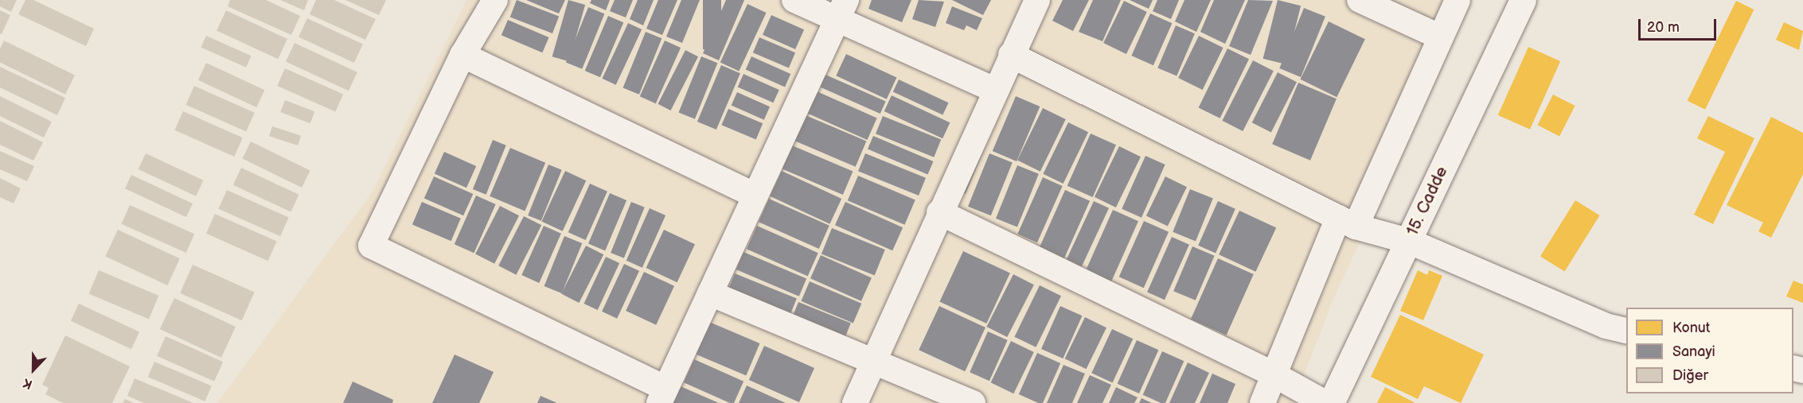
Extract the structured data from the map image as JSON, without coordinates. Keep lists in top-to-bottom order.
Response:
{
  "streets": {
    "main road": ["15. Cadde"]
  },
  "legend": ["Konut", "Sanayi", "Diğer"],
  "scale_bar": "20 m",
  "north": "bottom"
}
